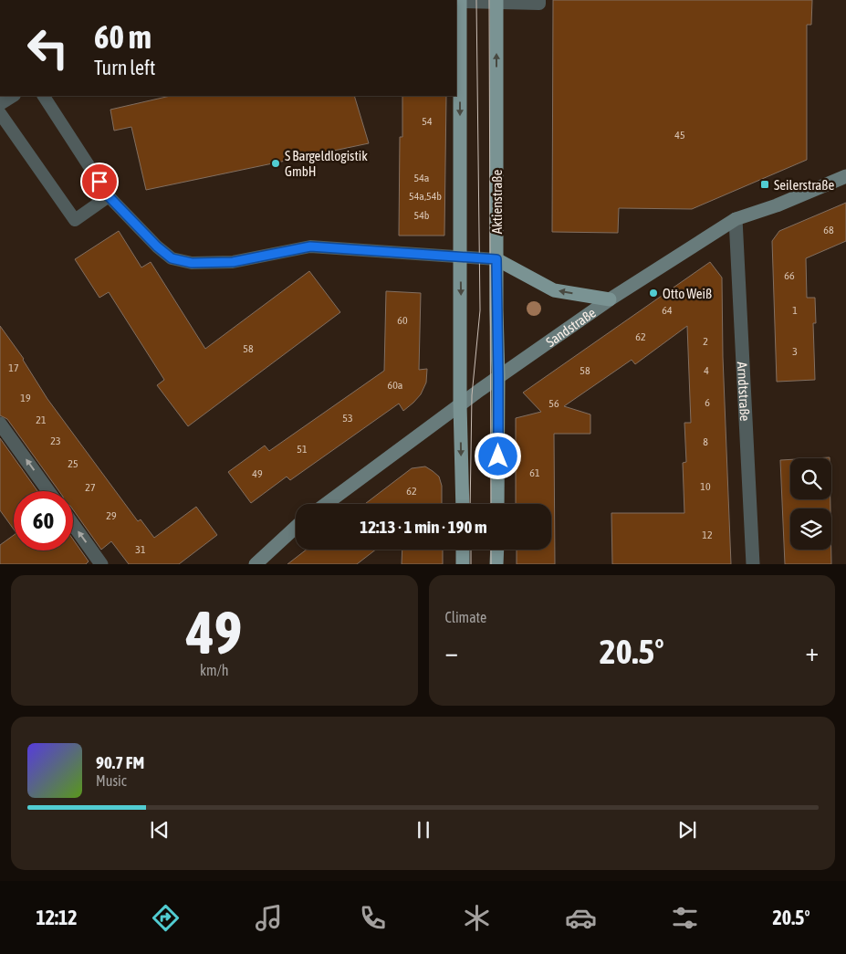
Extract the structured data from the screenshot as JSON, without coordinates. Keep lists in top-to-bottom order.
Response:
{
  "streets": {
    "main road": ["Aktienstraße"],
    "street": ["Sandstraße", "Arndtstraße"]
  },
  "crossings": [
    ["Aktienstraße", "Sandstraße"],
    ["Sandstraße", "Arndtstraße"]
  ],
  "places": {
    "other": ["S Bargeldlogistik GmbH", "Otto Weiß"],
    "transit": ["Seilerstraße"]
  },
  "house_numbers": [
    "54",
    "45",
    "54a",
    "54a,54b",
    "54b",
    "68",
    "66",
    "64",
    "1",
    "60",
    "62",
    "2",
    "58",
    "3",
    "17",
    "58",
    "4",
    "60a",
    "19",
    "6",
    "56",
    "53",
    "21",
    "23",
    "8",
    "51",
    "25",
    "61",
    "49",
    "10",
    "27",
    "62",
    "29",
    "12",
    "31"
  ],
  "page": {
    "turn": ["60 m", "Turn left"],
    "limit": "60",
    "trip": "12:13 · 1 min · 190 m",
    "tile": [
      ["49", "km/h"],
      "Climate"
    ],
    "heat": ["−", "20.5°", "+"],
    "song": ["90.7 FM", "Music"],
    "tabs": ["12:12", "20.5°"]
  }
}
